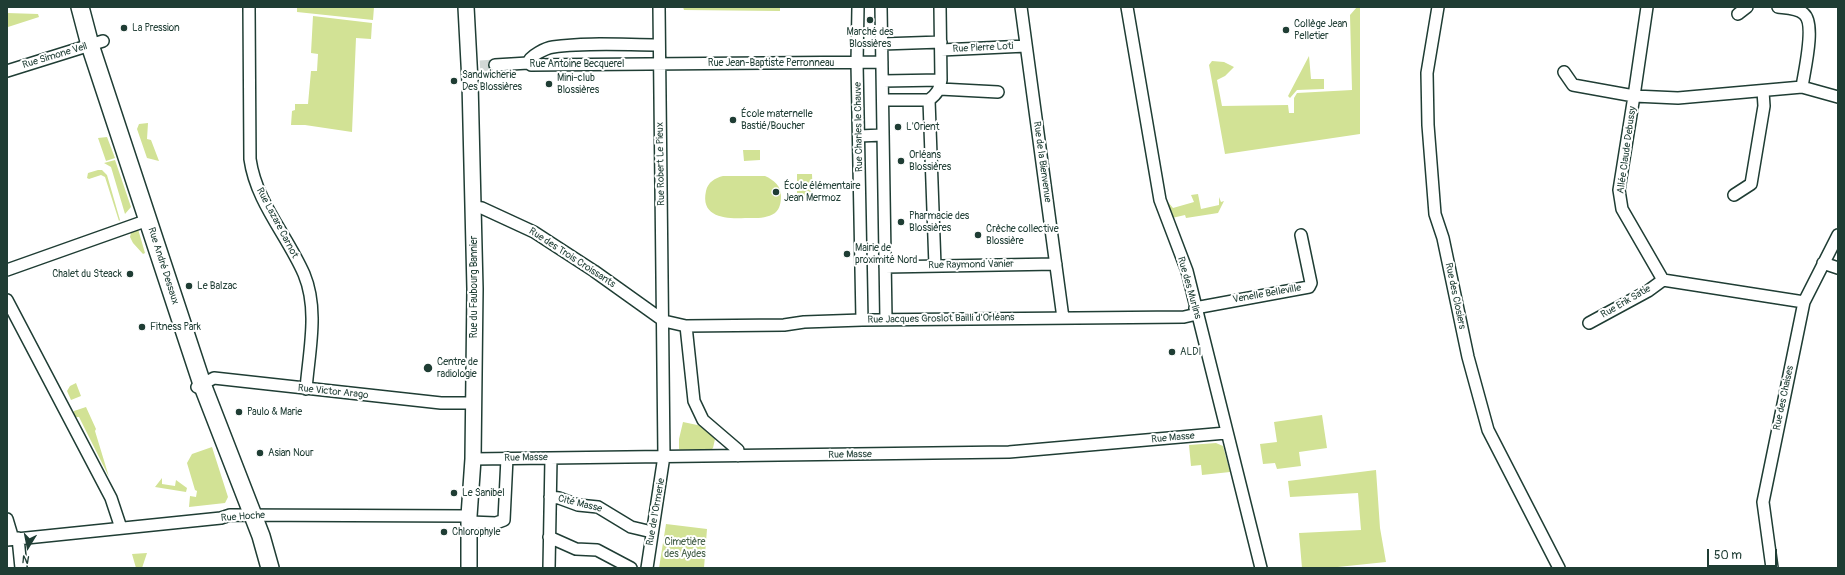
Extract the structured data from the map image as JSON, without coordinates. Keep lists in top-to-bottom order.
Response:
{
  "streets": {
    "main road": ["Rue André Dessaux", "Rue du Faubourg Bannier"],
    "street": [
      "Rue Pierre Loti",
      "Rue Simone Veil",
      "Rue Jean-Baptiste Perronneau",
      "Rue Antoine Becquerel",
      "Rue Charles le Chauve",
      "Allée Claude Debussy",
      "Rue de la Bienvenue",
      "Rue Robert Le Pieux",
      "Rue Lazare Carnot",
      "Rue des Trois Croissants",
      "Rue Raymond Vanier",
      "Rue des Murlins",
      "Venelle Belleville",
      "Rue des Closiers",
      "Rue Erik Satie",
      "Rue Jacques Groslot Bailli d'Orléans",
      "Rue Victor Arago",
      "Rue des Chaises",
      "Rue Masse",
      "Cité Masse",
      "Rue de l'Ormerie",
      "Rue Hoche"
    ]
  },
  "crossings": [
    ["Rue Pierre Loti", "Rue de la Bienvenue"],
    ["Rue Simone Veil", "Rue André Dessaux"],
    ["Rue Jean-Baptiste Perronneau", "Rue Antoine Becquerel"],
    ["Rue Jean-Baptiste Perronneau", "Rue Charles le Chauve"],
    ["Rue Jean-Baptiste Perronneau", "Rue Robert Le Pieux"],
    ["Rue Antoine Becquerel", "Rue Robert Le Pieux"],
    ["Rue Charles le Chauve", "Rue Jacques Groslot Bailli d'Orléans"],
    ["Allée Claude Debussy", "Rue Erik Satie"],
    ["Rue de la Bienvenue", "Rue Raymond Vanier"],
    ["Rue de la Bienvenue", "Rue Jacques Groslot Bailli d'Orléans"],
    ["Rue Robert Le Pieux", "Rue des Trois Croissants"],
    ["Rue Lazare Carnot", "Rue Victor Arago"],
    ["Rue des Trois Croissants", "Rue du Faubourg Bannier"],
    ["Rue des Trois Croissants", "Rue Jacques Groslot Bailli d'Orléans"],
    ["Rue André Dessaux", "Rue Victor Arago"],
    ["Rue André Dessaux", "Rue Hoche"],
    ["Rue du Faubourg Bannier", "Rue Victor Arago"],
    ["Rue du Faubourg Bannier", "Rue Masse"],
    ["Rue du Faubourg Bannier", "Rue Hoche"],
    ["Rue des Murlins", "Venelle Belleville"],
    ["Rue des Murlins", "Rue Jacques Groslot Bailli d'Orléans"],
    ["Rue des Murlins", "Rue Masse"],
    ["Venelle Belleville", "Rue Jacques Groslot Bailli d'Orléans"],
    ["Rue Masse", "Cité Masse"],
    ["Rue Masse", "Rue de l'Ormerie"],
    ["Rue Masse", "Rue Hoche"],
    ["Cité Masse", "Rue de l'Ormerie"]
  ],
  "parks": ["Cimetière des Aydes"],
  "places": [
    "Marché des Blossières",
    "La Pression",
    "Collège Jean Pelletier",
    "Sandwicherie Des Blossières",
    "Mini-club Blossières",
    "École maternelle Bastié/Boucher",
    "L'Orient",
    "Orléans Blossières",
    "École élémentaire Jean Mermoz",
    "Pharmacie des Blossières",
    "Crèche collective Blossière",
    "Mairie de proximité Nord",
    "Chalet du Steack",
    "Le Balzac",
    "Fitness Park",
    "ALDI",
    "Centre de radiologie",
    "Paulo & Marie",
    "Asian Nour",
    "Le Sanibel",
    "Chlorophyle"
  ],
  "scale_bar": "50 m",
  "north": "bottom"
}
